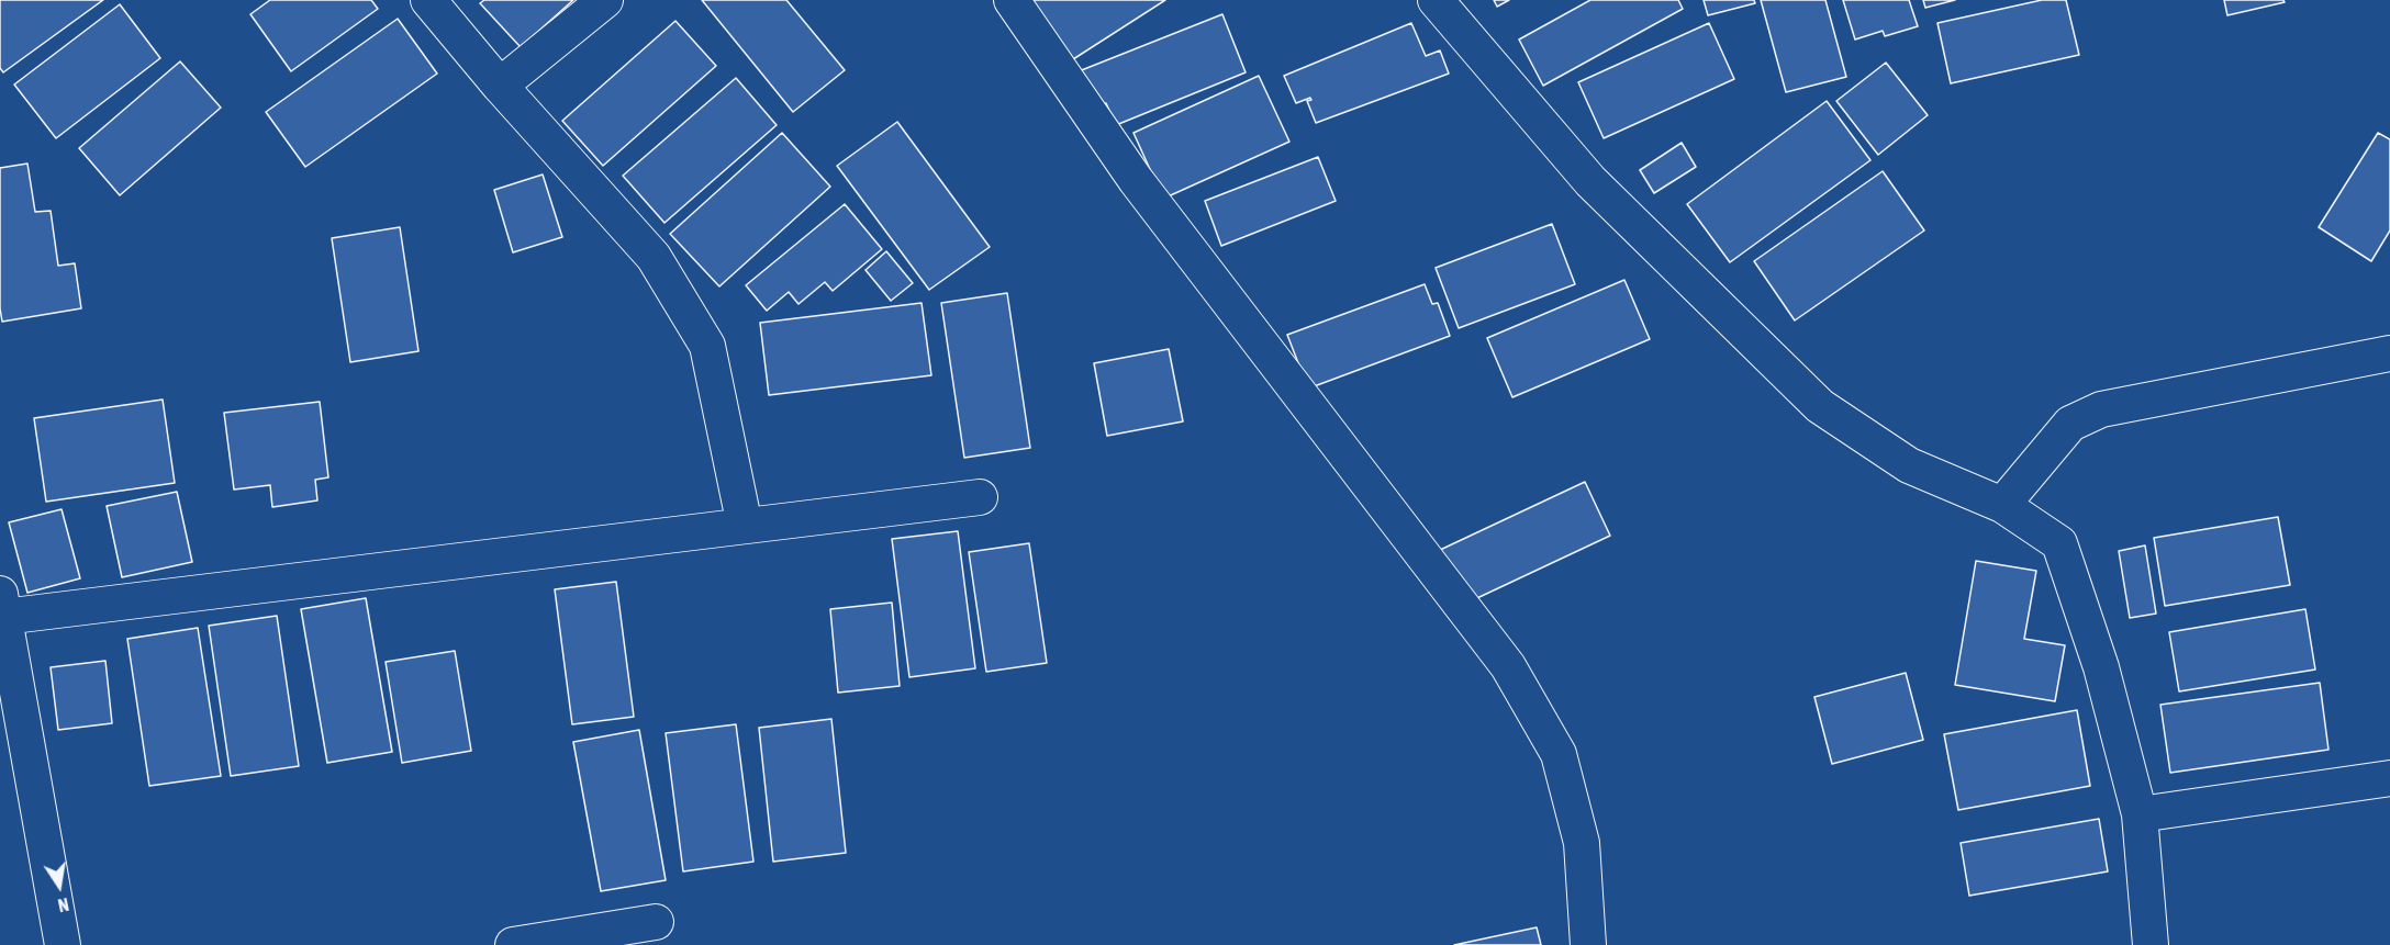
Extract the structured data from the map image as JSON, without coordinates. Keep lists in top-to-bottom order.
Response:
{
  "north": "bottom"
}
